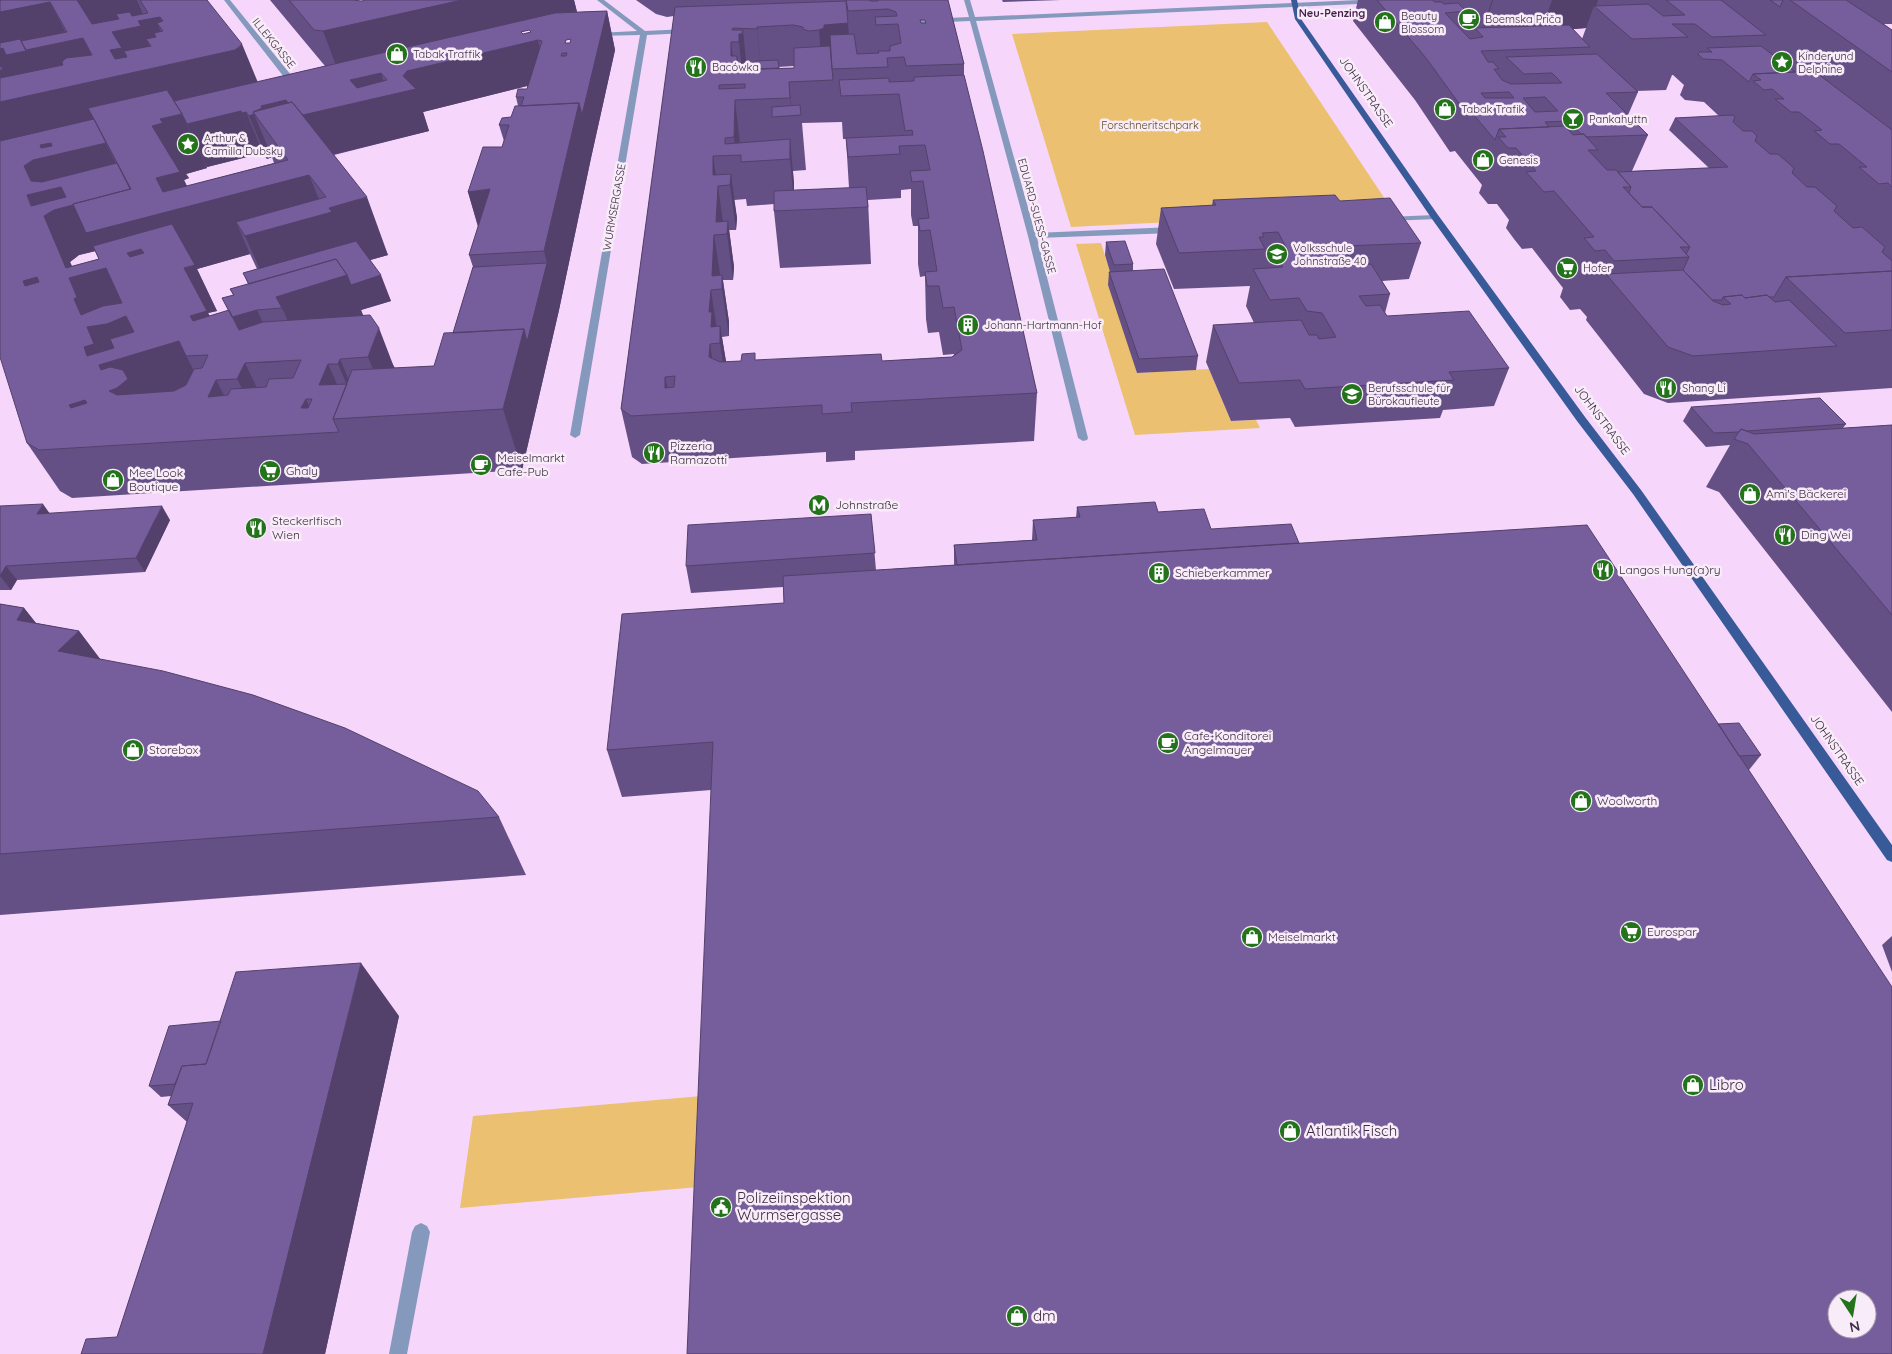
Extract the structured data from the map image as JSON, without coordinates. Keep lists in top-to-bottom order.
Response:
{
  "streets": {
    "main road": ["JOHNSTRASSE"],
    "street": ["ILLEKGASSE", "WURMSERGASSE", "EDUARD-SUESS-GASSE"]
  },
  "districts": ["Neu-Penzing"],
  "parks": ["Forschneritschpark"],
  "places": {
    "cafe": ["Boemska Priča", "Meiselmarkt Cafe-Pub", "Cafe-Konditorei Angelmayer"],
    "shop": [
      "Beauty Blossom",
      "Tabak Traffik",
      "Tabak Trafik",
      "Genesis",
      "Mee Look Boutique",
      "Ami's Bäckerei",
      "Storebox",
      "Woolworth",
      "Meiselmarkt",
      "Libro",
      "Atlantik Fisch",
      "dm"
    ],
    "place": ["Kinder und Delphine", "Arthur & Camilla Dubsky"],
    "restaurant": [
      "Bacówka",
      "Shang Li",
      "Pizzeria Ramazotti",
      "Steckerlfisch Wien",
      "Ding Wei",
      "Langos Hung(a)ry"
    ],
    "bar": ["Pankahyttn"],
    "school or university": ["Volksschule Johnstraße 40", "Berufsschule für Bürokaufleute"],
    "supermarket": ["Hofer", "Ghaly", "Eurospar"],
    "building": ["Johann-Hartmann-Hof", "Schieberkammer"],
    "metro station": ["Johnstraße"],
    "public building": ["Polizeiinspektion Wurmsergasse"]
  },
  "north": "bottom"
}
